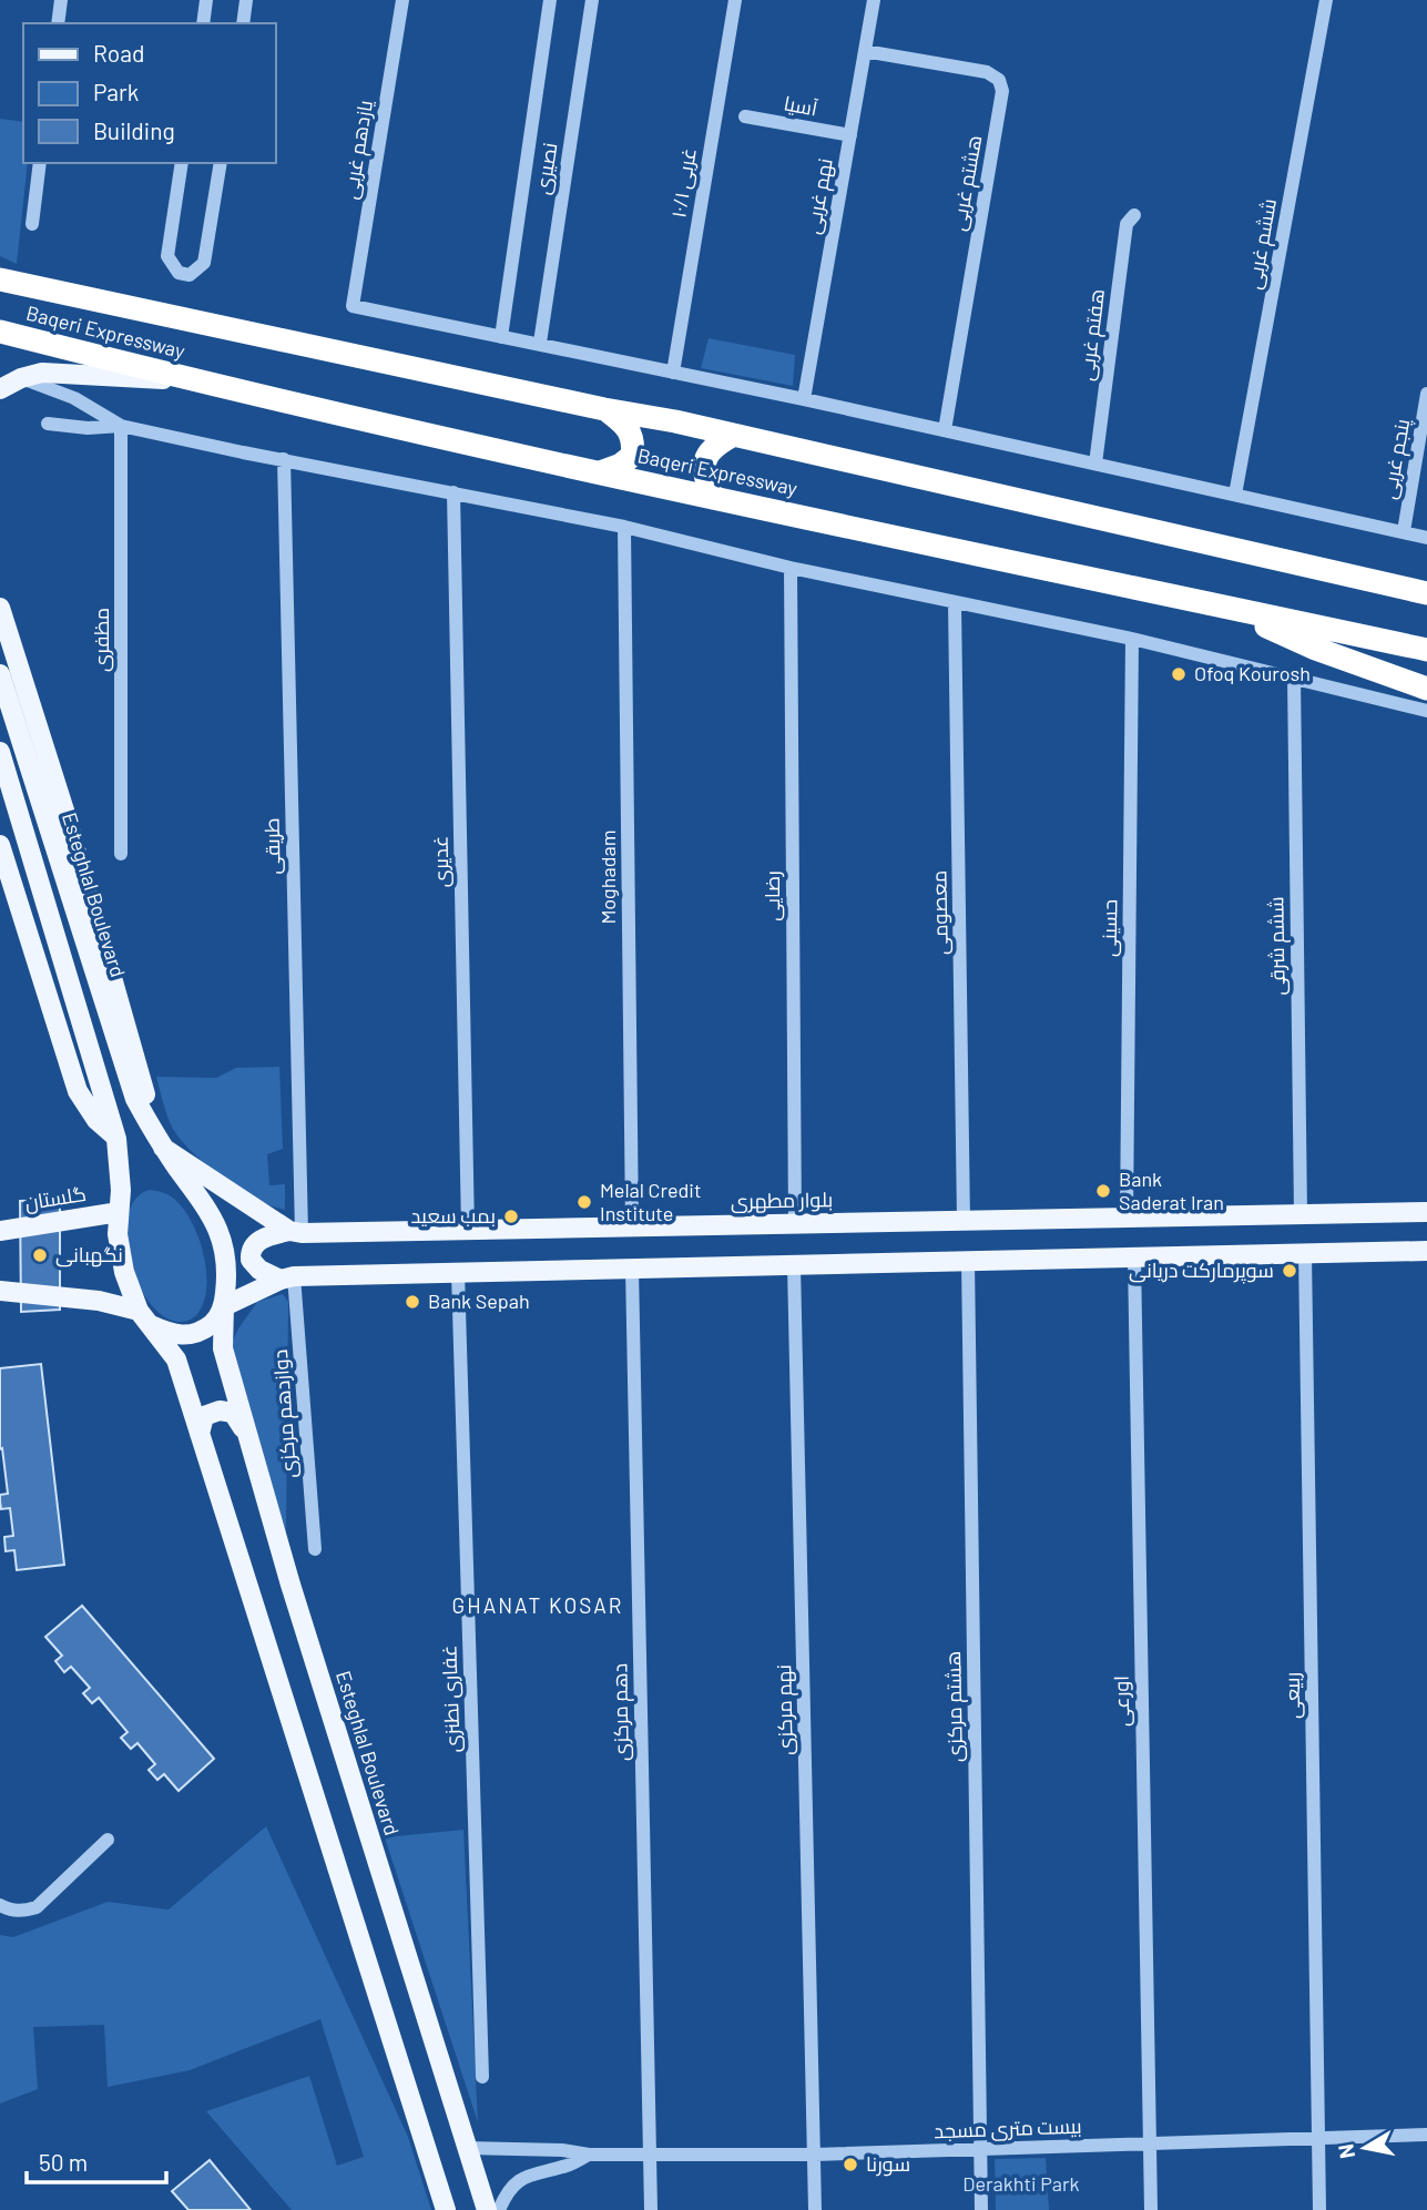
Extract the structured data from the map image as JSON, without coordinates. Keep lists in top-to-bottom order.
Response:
{
  "streets": {
    "highway": ["Baqeri Expressway"],
    "main road": ["Esteghlal Boulevard", "گلستان", "بلوار مطهری"],
    "street": [
      "آسیا",
      "یازدهم غربی",
      "نصیری",
      "۱۰/۱ غربی",
      "هشتم غربی",
      "نهم غربی",
      "ششم غربی",
      "هفتم غربی",
      "پنجم غربی",
      "مظفری",
      "طریقی",
      "غدیری",
      "Moghadam",
      "رضایی",
      "معصومی",
      "حسینی",
      "ششم شرقی",
      "دوازدهم مرکزی",
      "ربیعی",
      "غفاری نطنزی",
      "اورعی",
      "هشتم مرکزی",
      "نهم مرکزی",
      "دهم مرکزی",
      "بیست متری مسجد"
    ]
  },
  "crossings": [
    ["آسیا", "نهم غربی"],
    ["یازدهم غربی", "نصیری"],
    ["هشتم غربی", "نهم غربی"],
    ["طریقی", "بلوار مطهری"],
    ["غدیری", "بلوار مطهری"],
    ["Moghadam", "بلوار مطهری"],
    ["Esteghlal Boulevard", "بیست متری مسجد"],
    ["رضایی", "بلوار مطهری"],
    ["معصومی", "بلوار مطهری"],
    ["حسینی", "بلوار مطهری"],
    ["ششم شرقی", "بلوار مطهری"],
    ["ربیعی", "بیست متری مسجد"],
    ["اورعی", "بیست متری مسجد"],
    ["هشتم مرکزی", "بیست متری مسجد"],
    ["نهم مرکزی", "بیست متری مسجد"],
    ["دهم مرکزی", "بیست متری مسجد"]
  ],
  "districts": ["GHANAT KOSAR"],
  "parks": ["Derakhti Park"],
  "places": [
    "Ofoq Kourosh",
    "Bank Saderat Iran",
    "Melal Credit Institute",
    "بمب سعید",
    "نگهبانی",
    "سوپرمارکت دریانی",
    "Bank Sepah",
    "سورنا"
  ],
  "legend": ["Road", "Park", "Building"],
  "scale_bar": "50 m",
  "north": "left"
}
